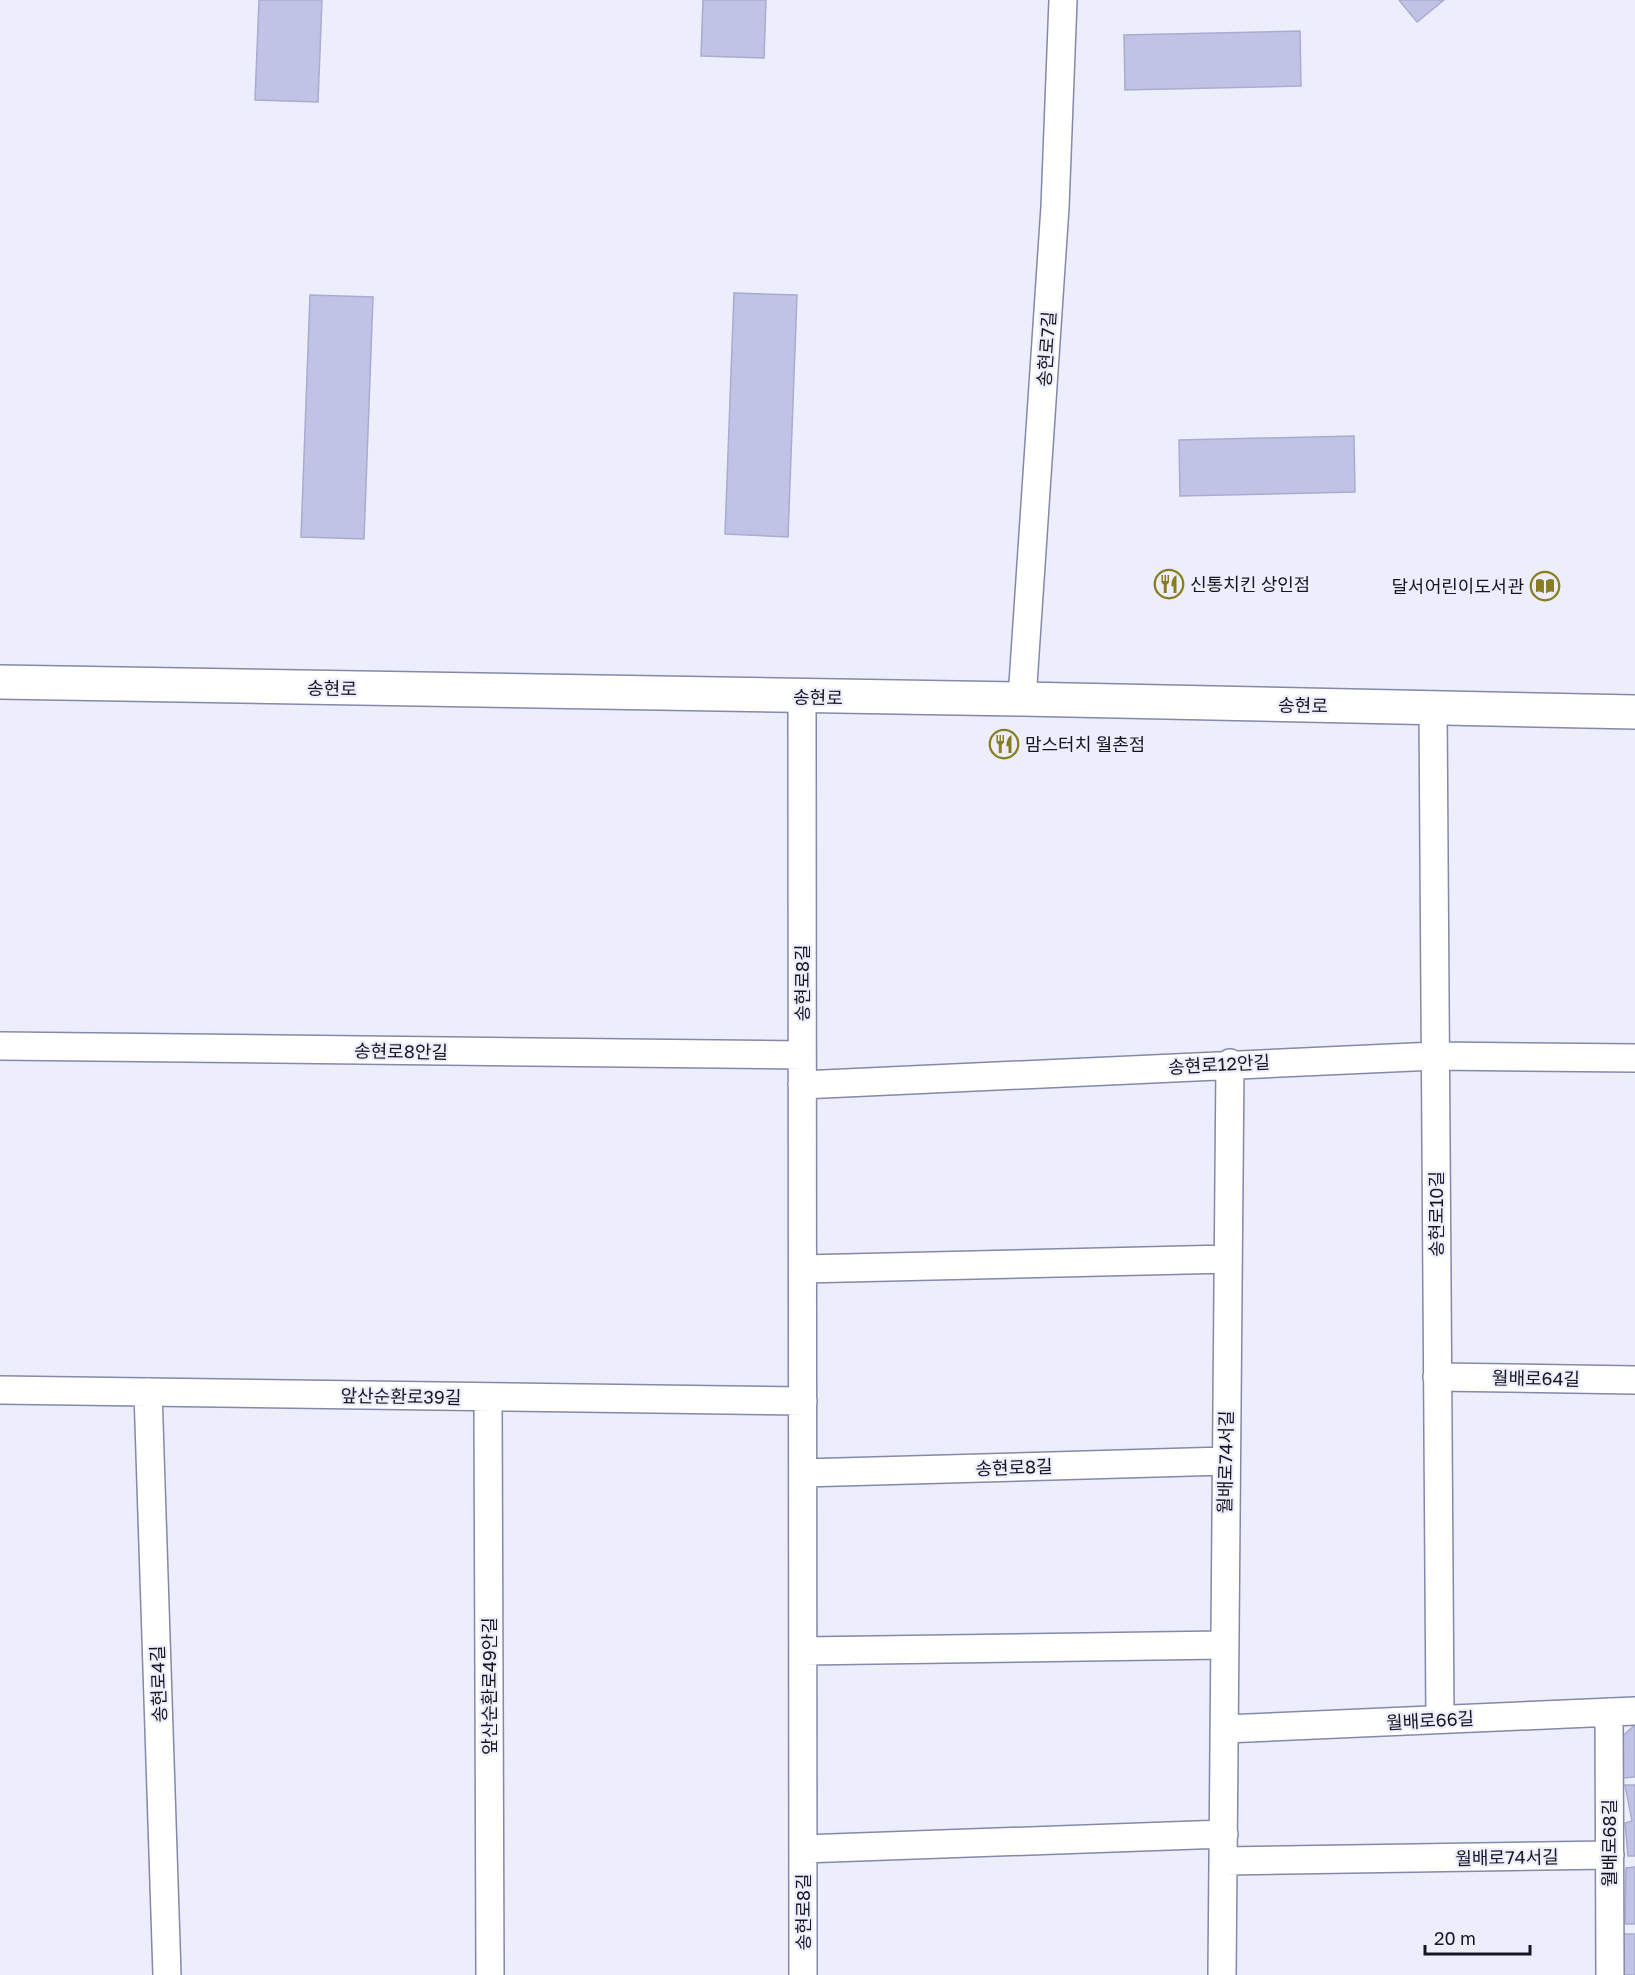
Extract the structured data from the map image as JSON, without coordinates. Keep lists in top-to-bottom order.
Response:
{
  "streets": {
    "main road": ["송현로"],
    "street": [
      "송현로7길",
      "송현로8길",
      "송현로8안길",
      "송현로12안길",
      "송현로10길",
      "월배로64길",
      "앞산순환로39길",
      "월배로74서길",
      "송현로4길",
      "앞산순환로49안길",
      "월배로66길",
      "월배로68길"
    ]
  },
  "crossings": [
    ["송현로7길", "송현로"],
    ["송현로", "송현로8길"],
    ["송현로", "송현로10길"],
    ["송현로8길", "송현로8안길"],
    ["송현로8길", "송현로12안길"],
    ["송현로8길", "앞산순환로39길"],
    ["송현로8길", "월배로74서길"],
    ["송현로12안길", "송현로10길"],
    ["송현로12안길", "월배로74서길"],
    ["송현로10길", "월배로64길"],
    ["송현로10길", "월배로66길"],
    ["앞산순환로39길", "송현로4길"],
    ["앞산순환로39길", "앞산순환로49안길"],
    ["월배로74서길", "월배로66길"],
    ["월배로74서길", "월배로68길"],
    ["월배로66길", "월배로68길"]
  ],
  "places": {
    "restaurant": ["신통치킨 상인점", "맘스터치 월촌점"],
    "library": ["달서어린이도서관"]
  },
  "scale_bar": "20 m"
}
